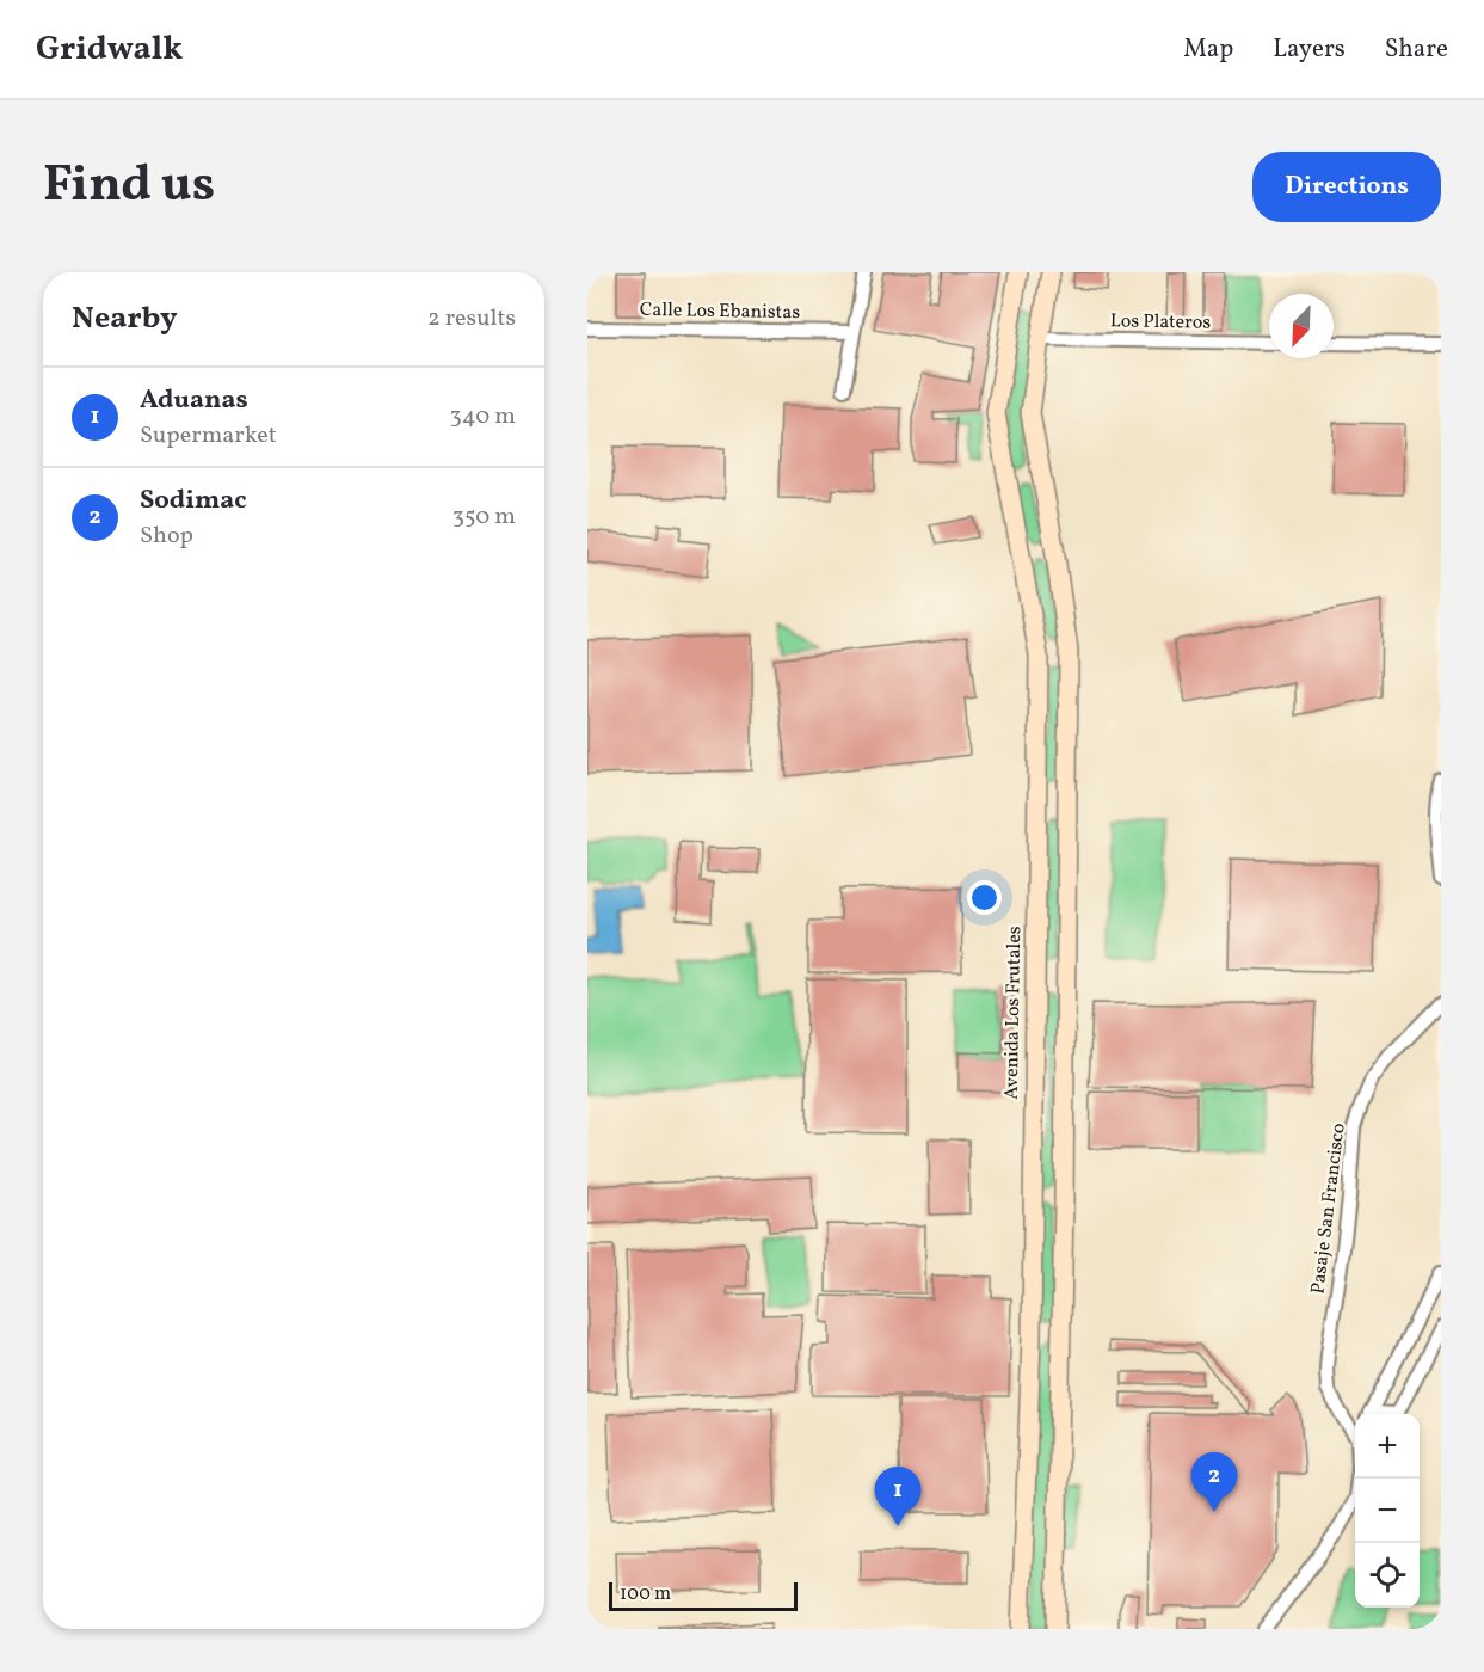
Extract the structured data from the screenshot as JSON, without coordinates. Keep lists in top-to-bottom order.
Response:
{
  "streets": {
    "main road": ["Avenida Los Frutales"],
    "street": ["Calle Los Ebanistas", "Los Plateros", "Pasaje San Francisco"]
  },
  "scale_bar": "100 m",
  "north": "bottom left",
  "page": {
    "header": "Gridwalk",
    "nav": ["Map", "Layers", "Share"],
    "title": "Find us",
    "buttons": "Directions",
    "heading": ["Nearby", "2 results"],
    "list": [
      {
        "mark": "1",
        "name": "Aduanas",
        "note": "Supermarket",
        "value": "340 m"
      },
      {
        "mark": "2",
        "name": "Sodimac",
        "note": "Shop",
        "value": "350 m"
      }
    ],
    "map_buttons": ["+", "−"],
    "pins": ["2", "1"],
    "scale": "100 m"
  }
}
